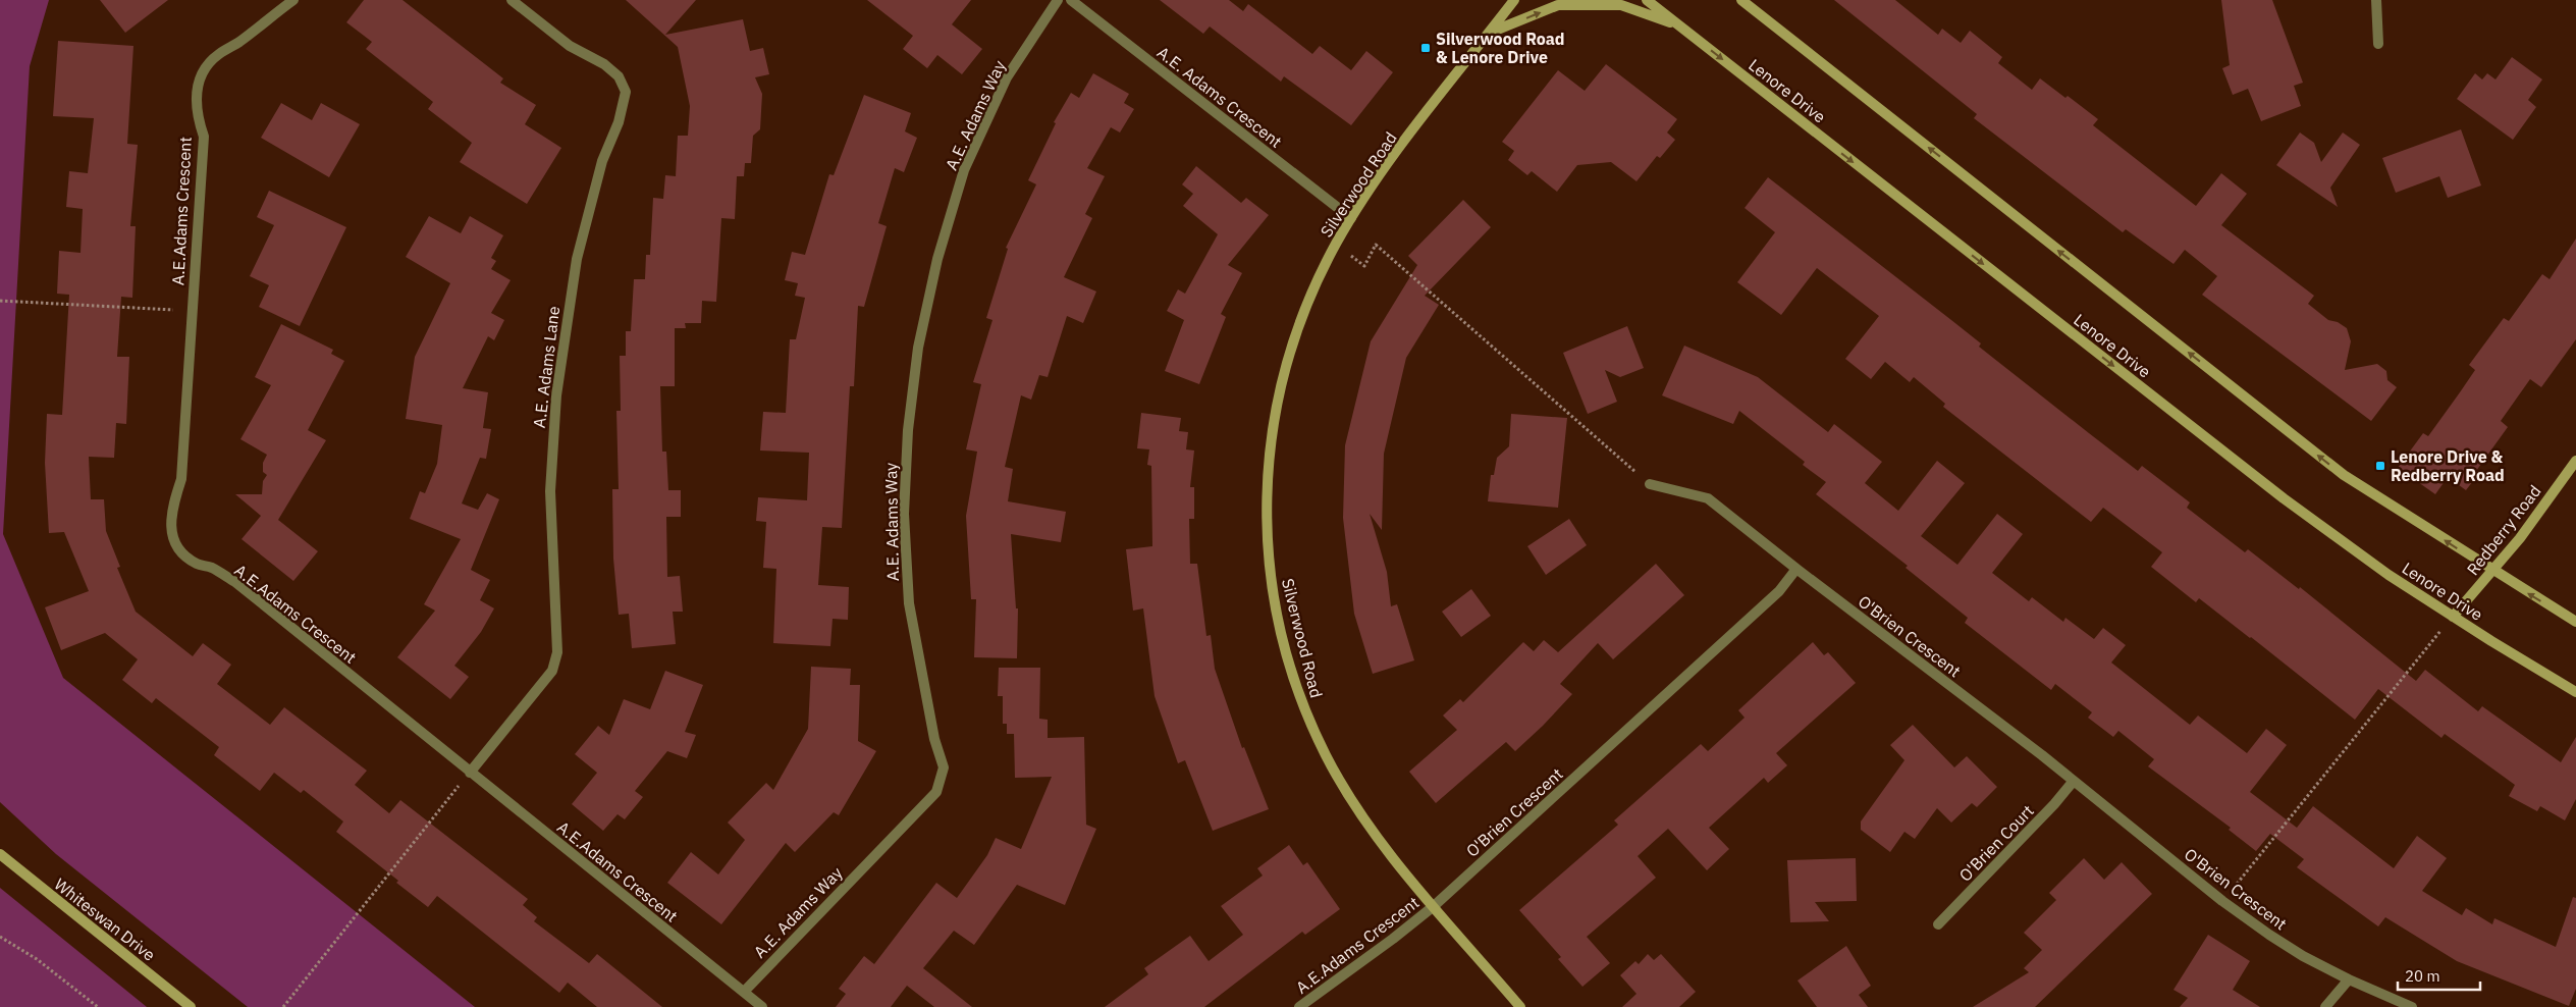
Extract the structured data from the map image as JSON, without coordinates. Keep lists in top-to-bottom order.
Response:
{
  "streets": {
    "main road": [
      "Lenore Drive",
      "Silverwood Road",
      "Redberry Road",
      "Whiteswan Drive"
    ],
    "street": [
      "A.E. Adams Crescent",
      "A.E. Adams Way",
      "A.E.Adams Crescent",
      "A.E. Adams Lane",
      "O'Brien Crescent",
      "O'Brien Court"
    ]
  },
  "crossings": [
    ["Lenore Drive", "Redberry Road"],
    ["A.E. Adams Crescent", "Silverwood Road"],
    ["A.E. Adams Way", "A.E.Adams Crescent"],
    ["Silverwood Road", "A.E.Adams Crescent"],
    ["Silverwood Road", "O'Brien Crescent"],
    ["A.E.Adams Crescent", "A.E. Adams Lane"],
    ["A.E.Adams Crescent", "O'Brien Crescent"],
    ["O'Brien Crescent", "O'Brien Court"]
  ],
  "places": {
    "transit": ["Silverwood Road & Lenore Drive", "Lenore Drive & Redberry Road"]
  },
  "scale_bar": "20 m"
}
